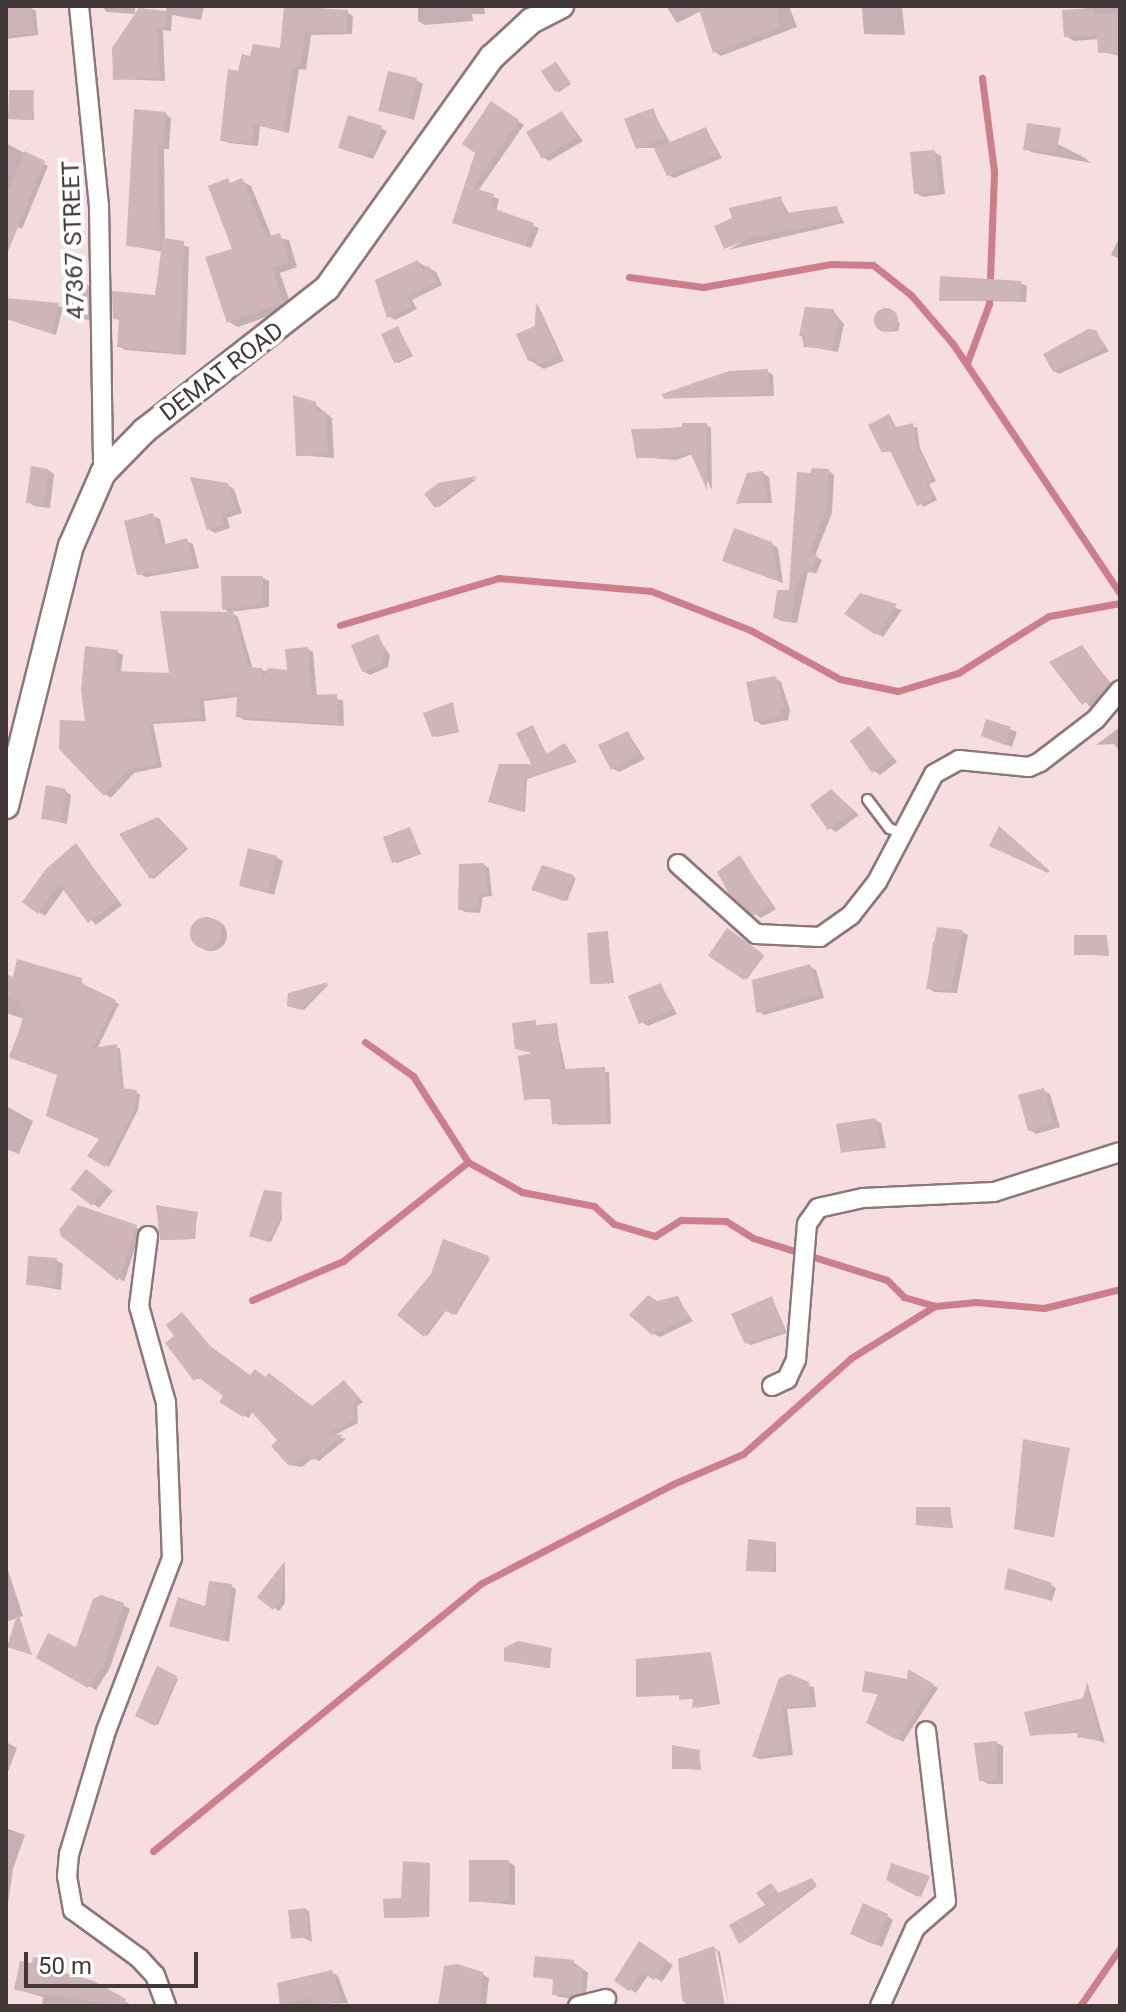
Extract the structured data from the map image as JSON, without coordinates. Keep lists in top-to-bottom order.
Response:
{
  "streets": {
    "street": ["47367 STREET", "DEMAT ROAD"]
  },
  "crossings": [
    ["47367 STREET", "DEMAT ROAD"]
  ],
  "scale_bar": "50 m"
}
